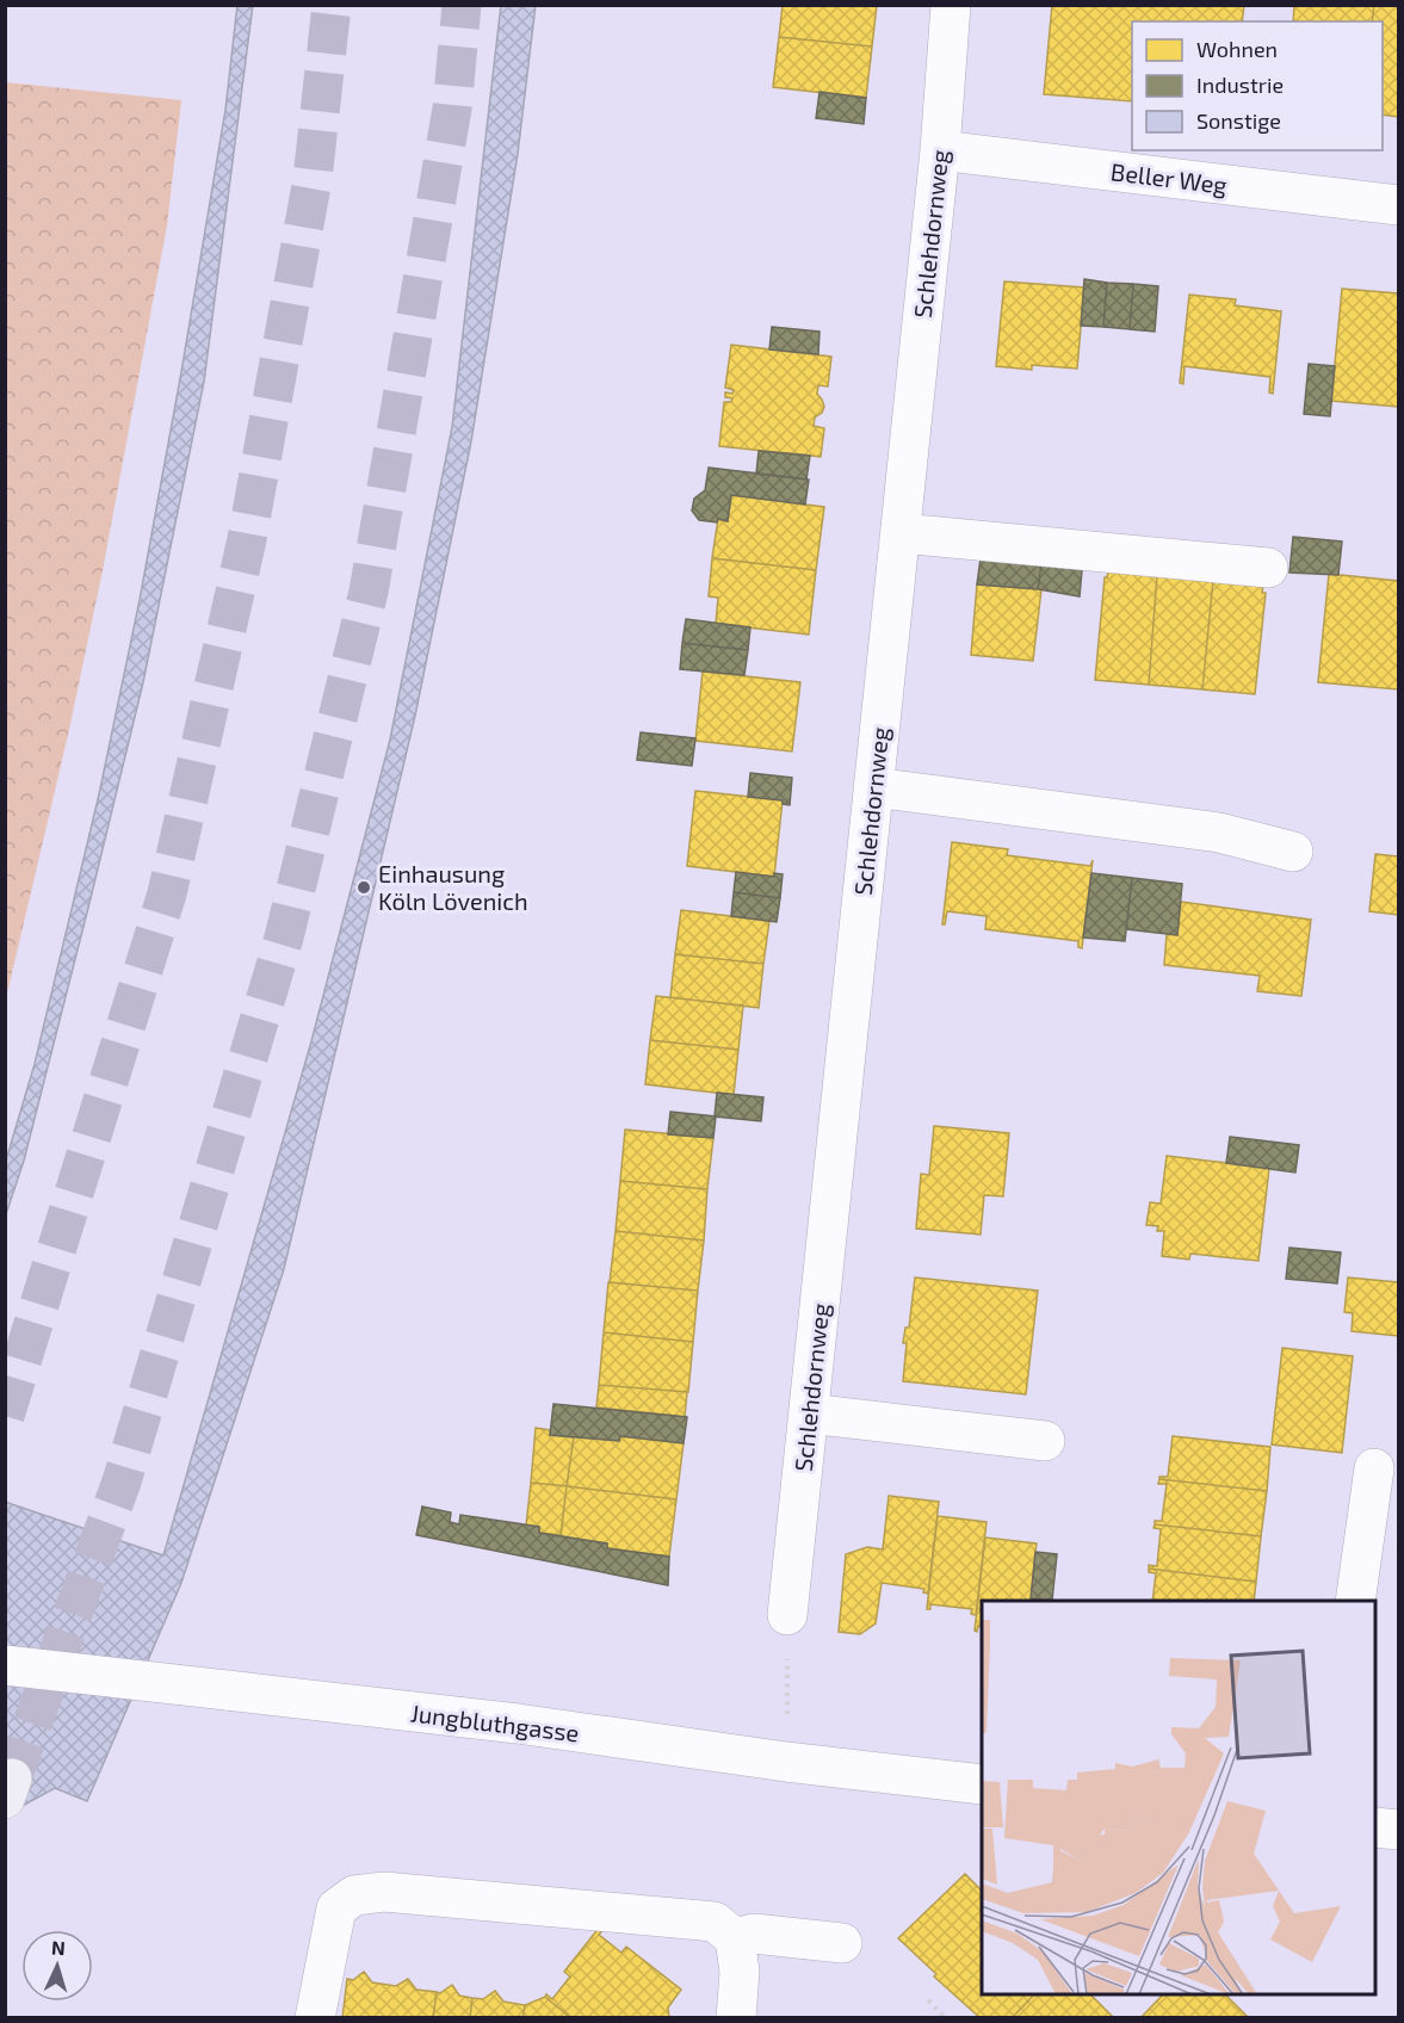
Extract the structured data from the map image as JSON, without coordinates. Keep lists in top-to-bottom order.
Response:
{
  "streets": {
    "street": ["Beller Weg", "Schlehdornweg", "Jungbluthgasse"]
  },
  "crossings": [
    ["Beller Weg", "Schlehdornweg"]
  ],
  "places": ["Einhausung Köln Lövenich"],
  "legend": ["Wohnen", "Industrie", "Sonstige"],
  "north": "top"
}
